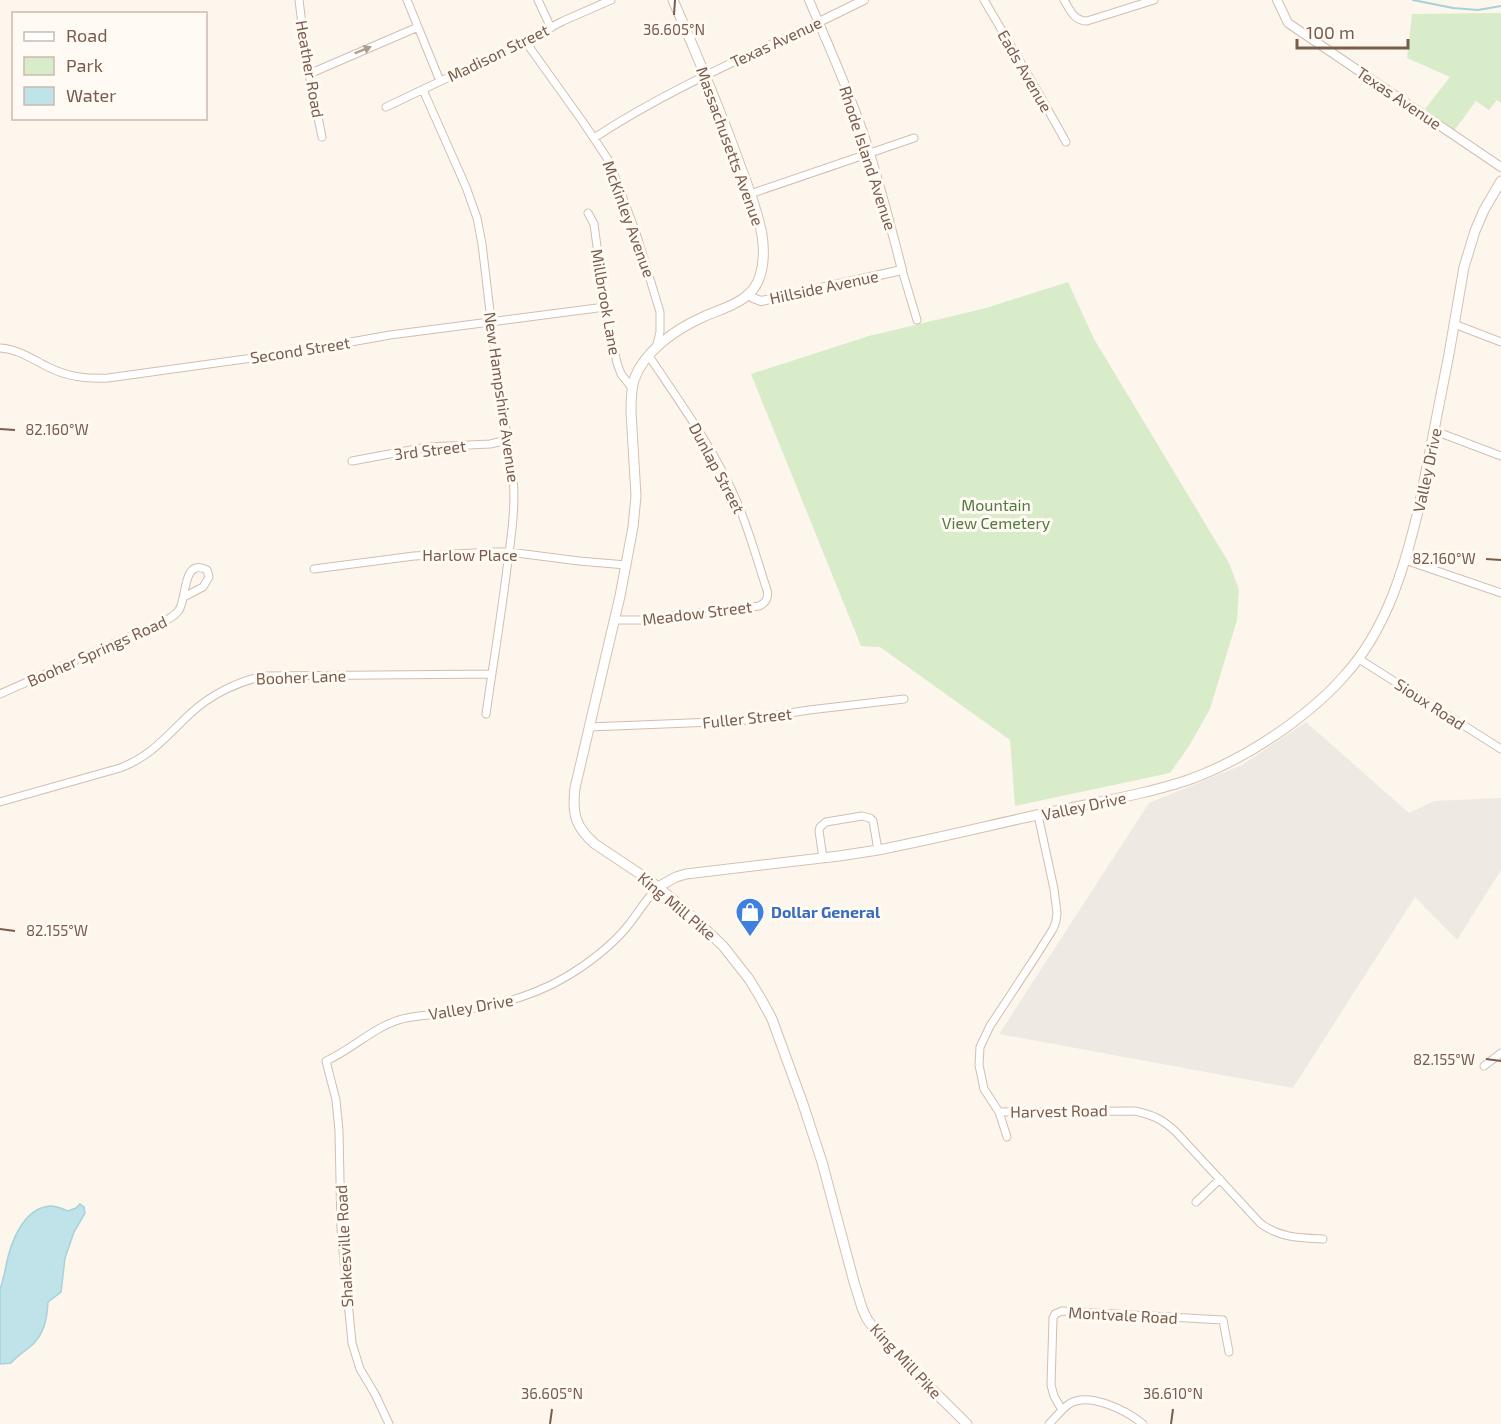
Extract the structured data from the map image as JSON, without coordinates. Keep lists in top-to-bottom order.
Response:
{
  "streets": {
    "main road": ["Massachusetts Avenue", "Valley Drive", "King Mill Pike"],
    "street": [
      "Texas Avenue",
      "Madison Street",
      "Heather Road",
      "Eads Avenue",
      "Rhode Island Avenue",
      "McKinley Avenue",
      "Hillside Avenue",
      "Millbrook Lane",
      "Second Street",
      "New Hampshire Avenue",
      "3rd Street",
      "Dunlap Street",
      "Harlow Place",
      "Meadow Street",
      "Booher Springs Road",
      "Booher Lane",
      "Sioux Road",
      "Fuller Street",
      "Harvest Road",
      "Shakesville Road",
      "Montvale Road"
    ]
  },
  "crossings": [
    ["Texas Avenue", "Massachusetts Avenue"],
    ["Texas Avenue", "Rhode Island Avenue"],
    ["Texas Avenue", "McKinley Avenue"],
    ["Madison Street", "McKinley Avenue"],
    ["Madison Street", "New Hampshire Avenue"],
    ["Massachusetts Avenue", "Hillside Avenue"],
    ["Rhode Island Avenue", "Hillside Avenue"],
    ["Millbrook Lane", "Second Street"],
    ["Millbrook Lane", "King Mill Pike"],
    ["Second Street", "New Hampshire Avenue"],
    ["New Hampshire Avenue", "3rd Street"],
    ["New Hampshire Avenue", "Harlow Place"],
    ["New Hampshire Avenue", "Booher Lane"],
    ["Dunlap Street", "Meadow Street"],
    ["Dunlap Street", "King Mill Pike"],
    ["Valley Drive", "Sioux Road"],
    ["Valley Drive", "King Mill Pike"],
    ["Valley Drive", "Harvest Road"],
    ["Valley Drive", "Shakesville Road"],
    ["Harlow Place", "King Mill Pike"],
    ["Meadow Street", "King Mill Pike"],
    ["Fuller Street", "King Mill Pike"]
  ],
  "parks": ["Mountain View Cemetery"],
  "places": {
    "shop": ["Dollar General"]
  },
  "legend": ["Road", "Park", "Water"],
  "scale_bar": "100 m",
  "coordinates": [
    "36.605°N",
    "82.160°W",
    "82.155°W",
    "36.610°N"
  ]
}
